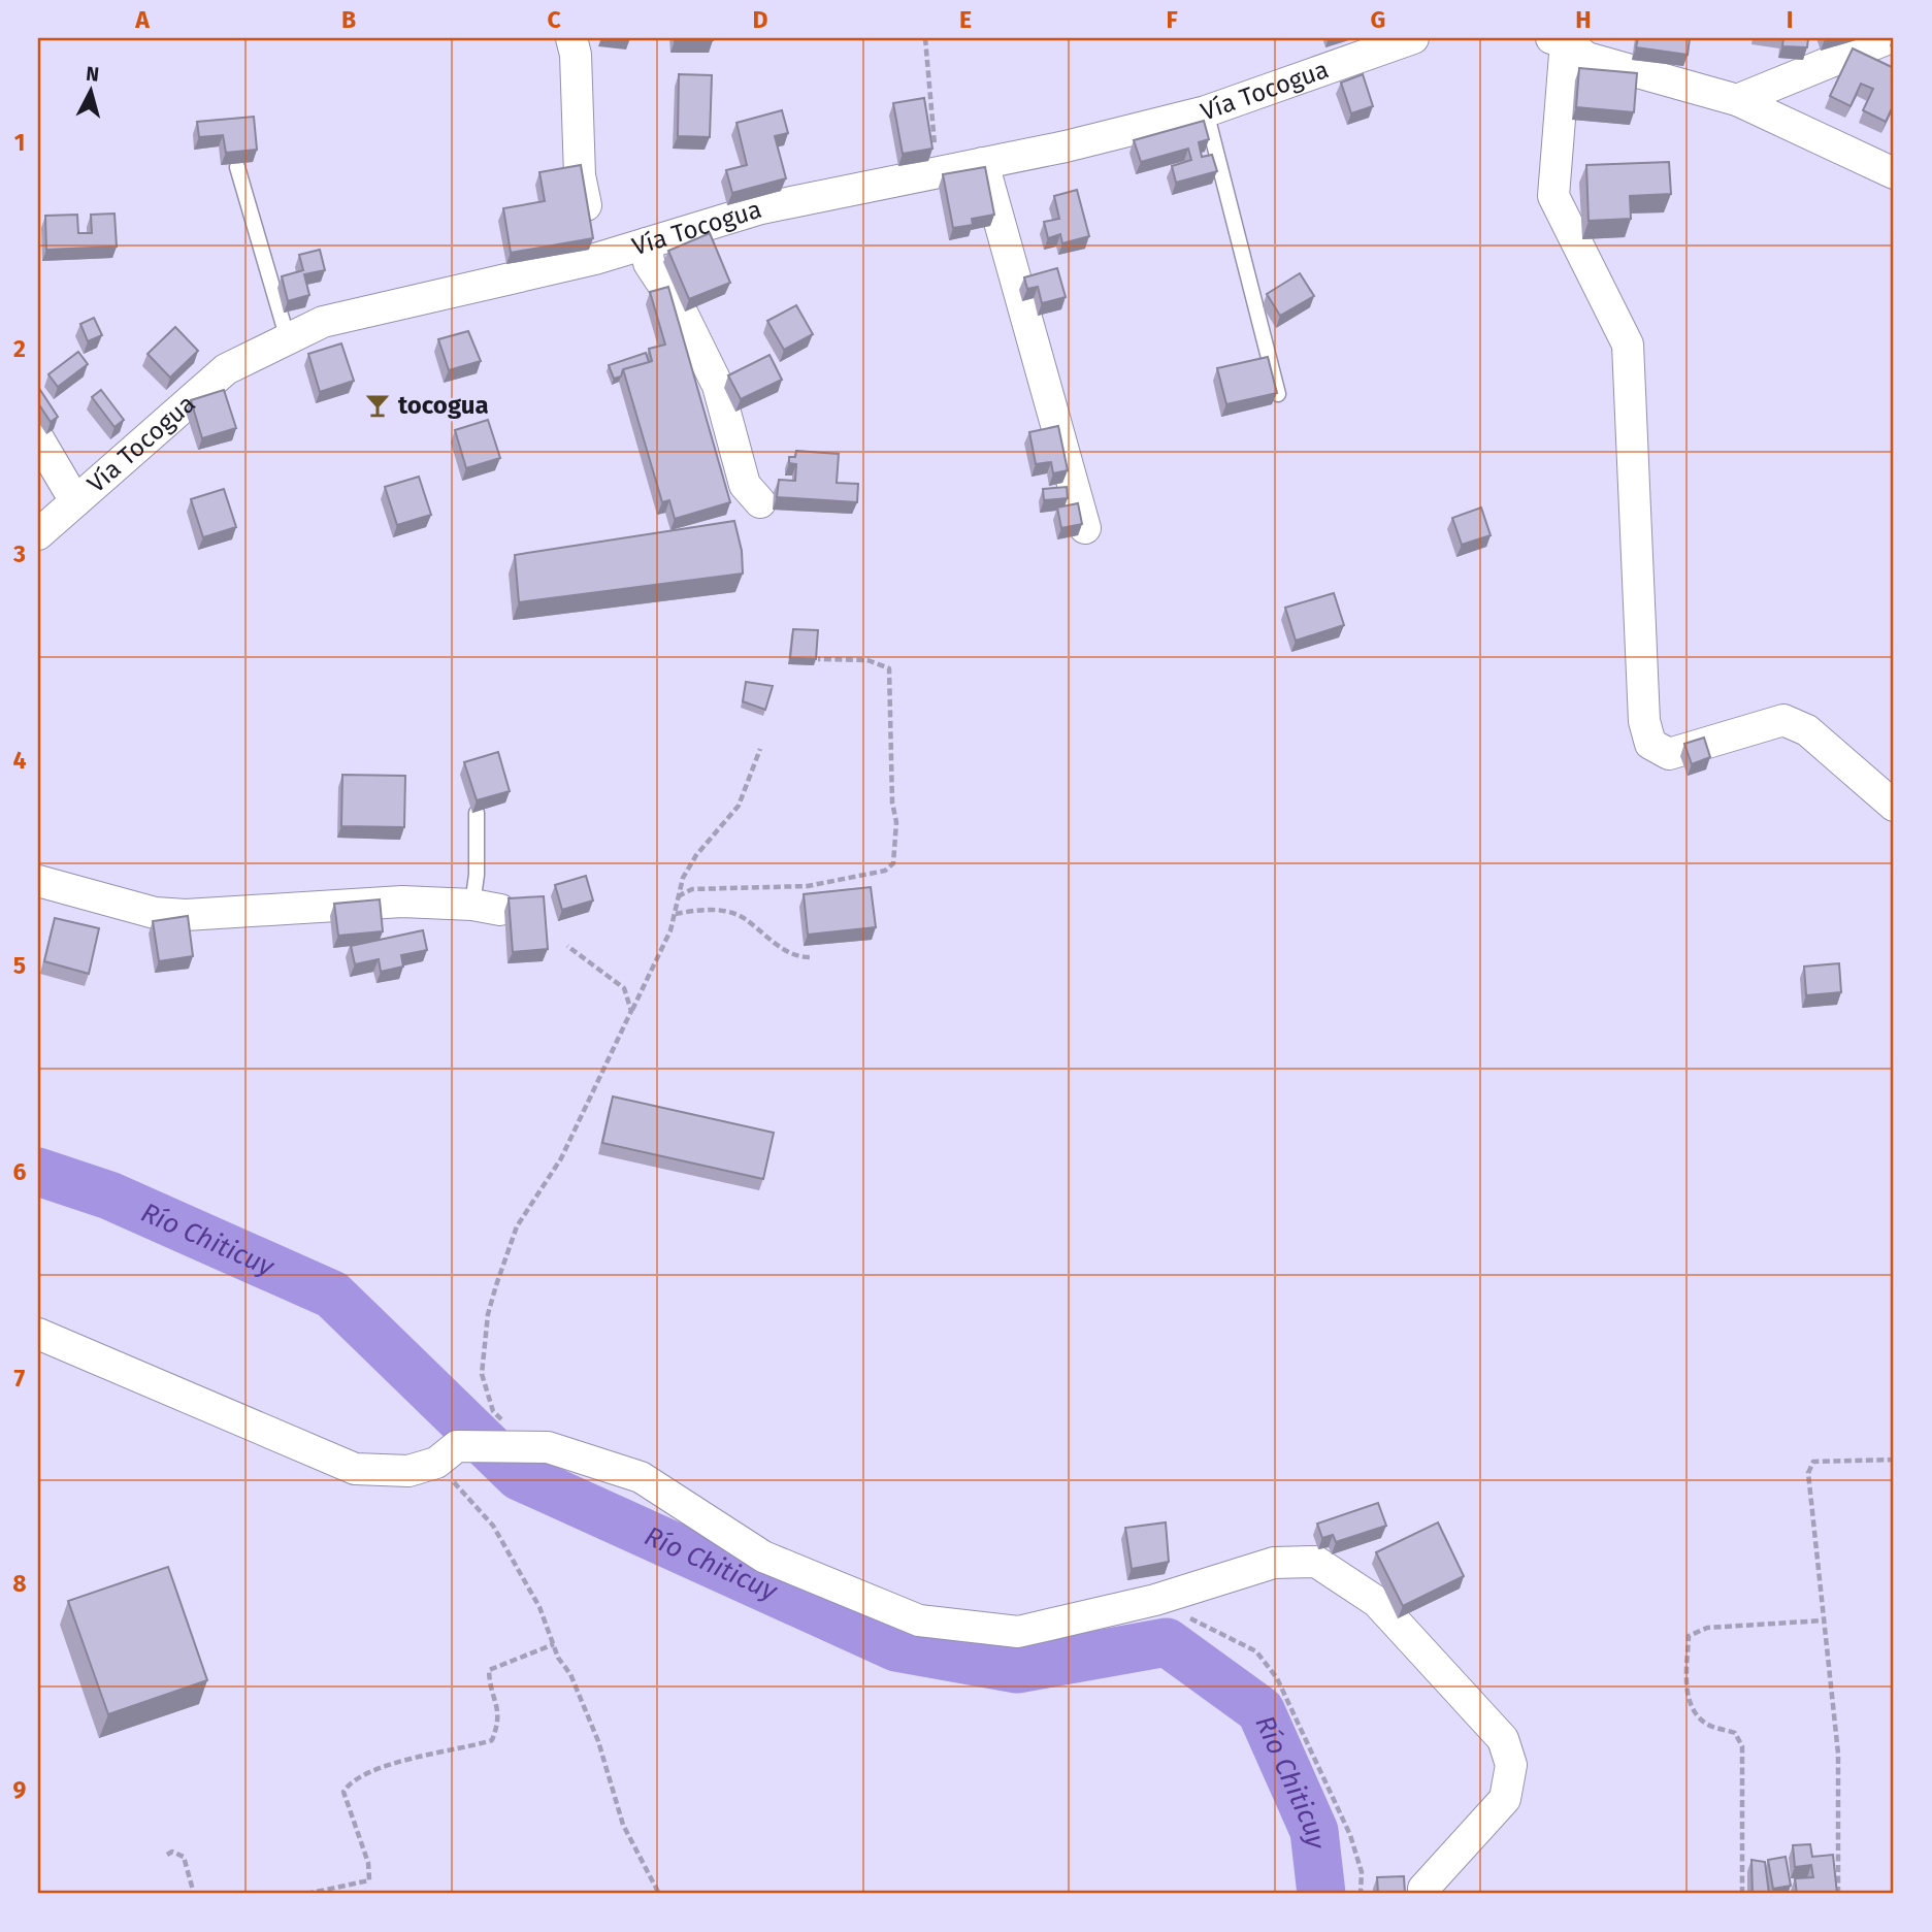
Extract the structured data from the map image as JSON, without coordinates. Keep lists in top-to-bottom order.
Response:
{
  "streets": {
    "street": ["Vía Tocogua"]
  },
  "water": ["Río Chiticuy"],
  "places": {
    "bar": ["tocogua"]
  },
  "north": "top",
  "grid": {
    "columns": [
      "A",
      "B",
      "C",
      "D",
      "E",
      "F",
      "G",
      "H",
      "I"
    ],
    "rows": [
      "1",
      "2",
      "3",
      "4",
      "5",
      "6",
      "7",
      "8",
      "9"
    ]
  }
}
